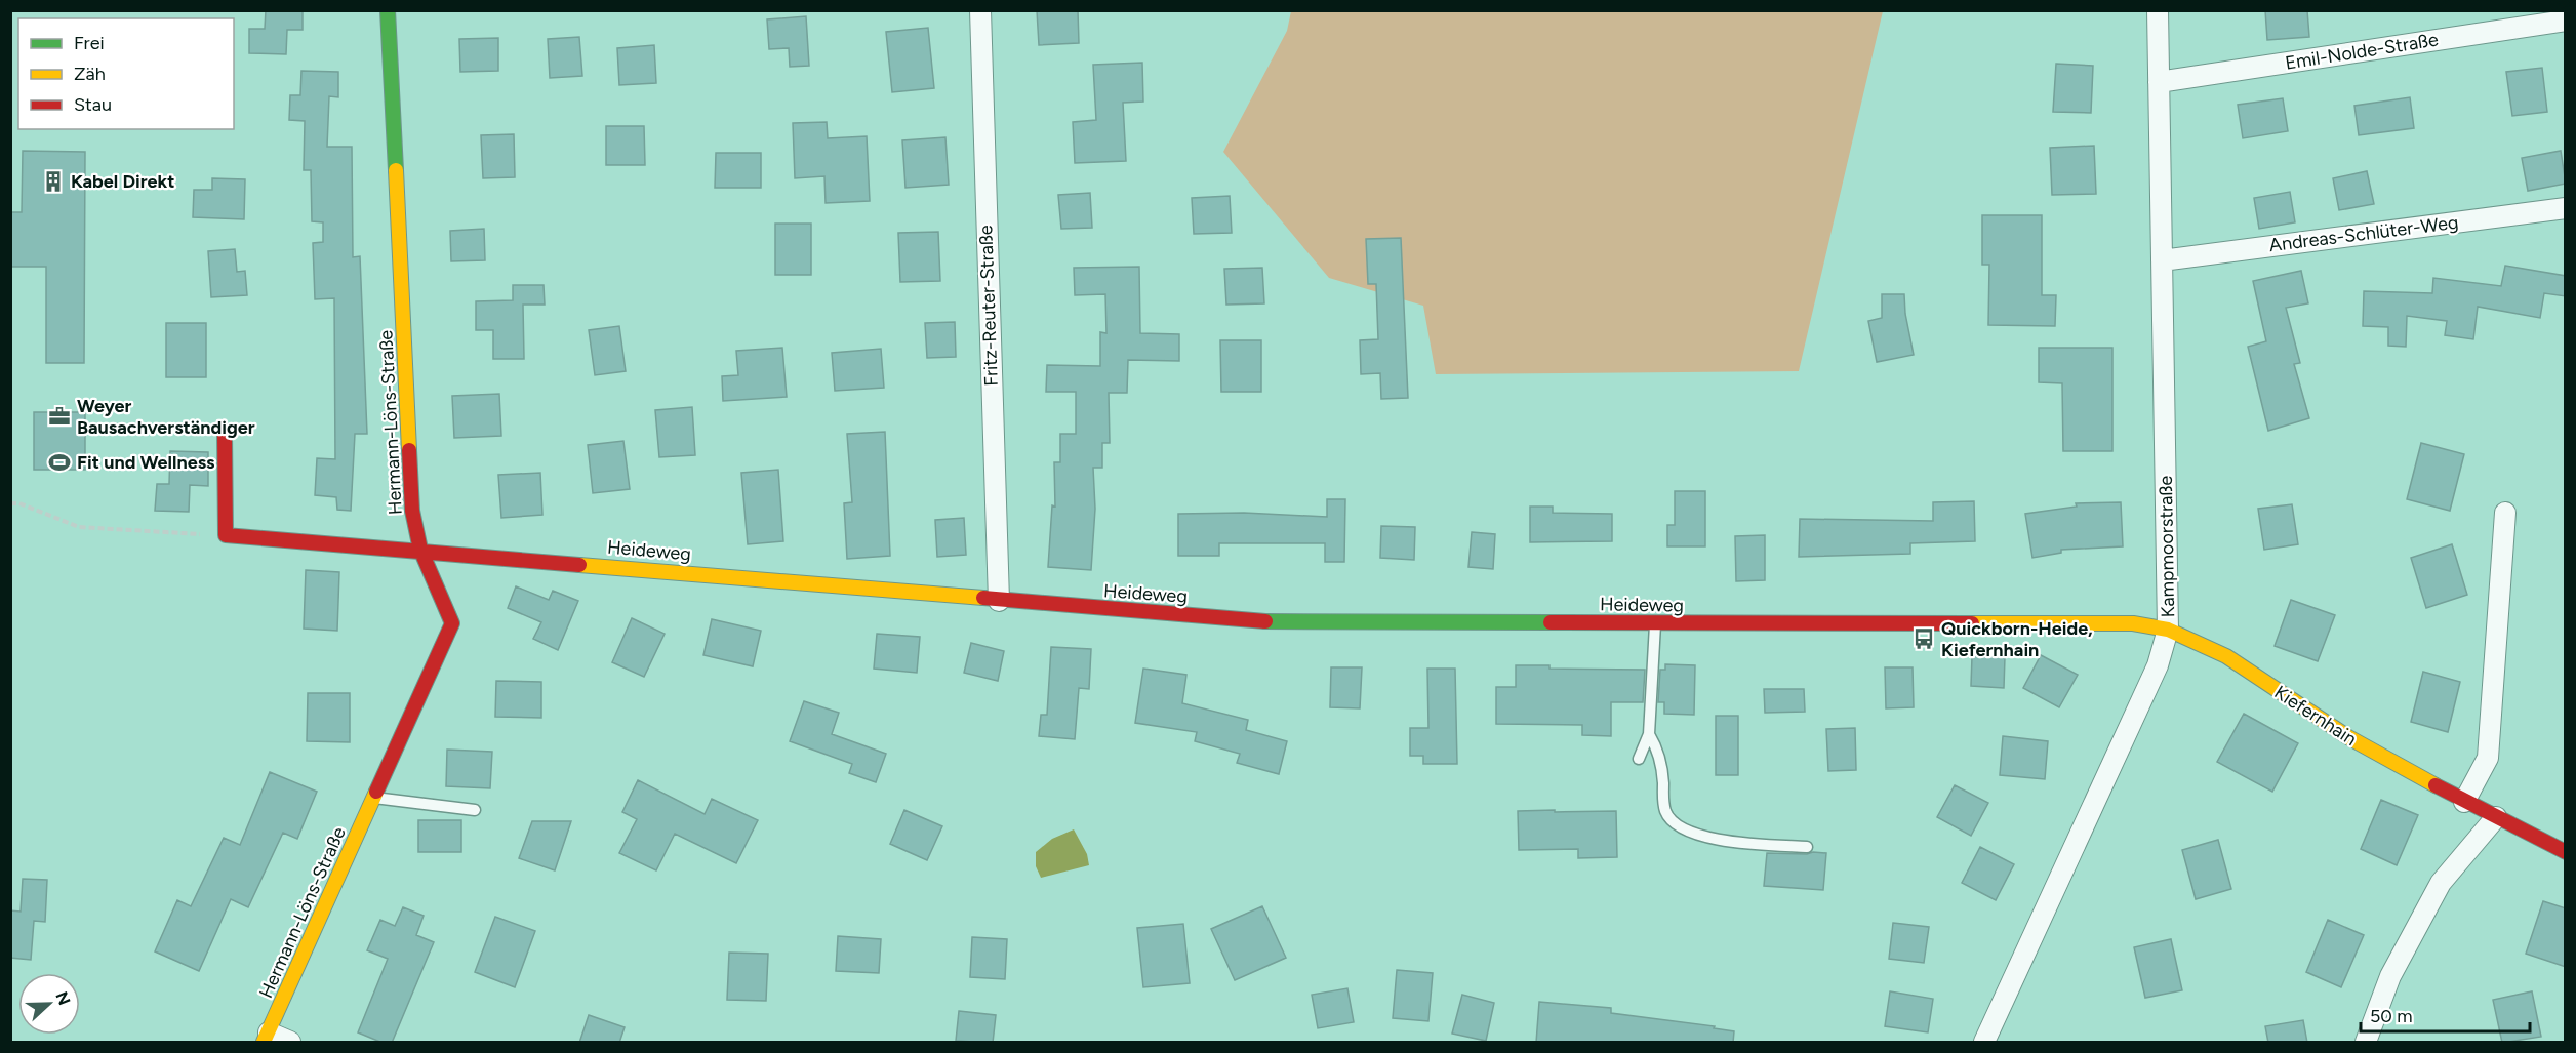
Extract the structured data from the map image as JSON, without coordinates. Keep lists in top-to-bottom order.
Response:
{
  "streets": {
    "street": [
      "Emil-Nolde-Straße",
      "Andreas-Schlüter-Weg",
      "Fritz-Reuter-Straße",
      "Hermann-Löns-Straße",
      "Kampmoorstraße",
      "Heideweg",
      "Kiefernhain"
    ]
  },
  "crossings": [
    ["Emil-Nolde-Straße", "Kampmoorstraße"],
    ["Andreas-Schlüter-Weg", "Kampmoorstraße"],
    ["Fritz-Reuter-Straße", "Heideweg"],
    ["Hermann-Löns-Straße", "Heideweg"],
    ["Kampmoorstraße", "Heideweg"],
    ["Kampmoorstraße", "Kiefernhain"],
    ["Heideweg", "Kiefernhain"]
  ],
  "places": {
    "building": ["Kabel Direkt"],
    "office": ["Weyer Bausachverständiger"],
    "sports": ["Fit und Wellness"],
    "bus stop": ["Quickborn-Heide, Kiefernhain"]
  },
  "legend": ["Frei", "Zäh", "Stau"],
  "scale_bar": "50 m",
  "north": "right"
}
